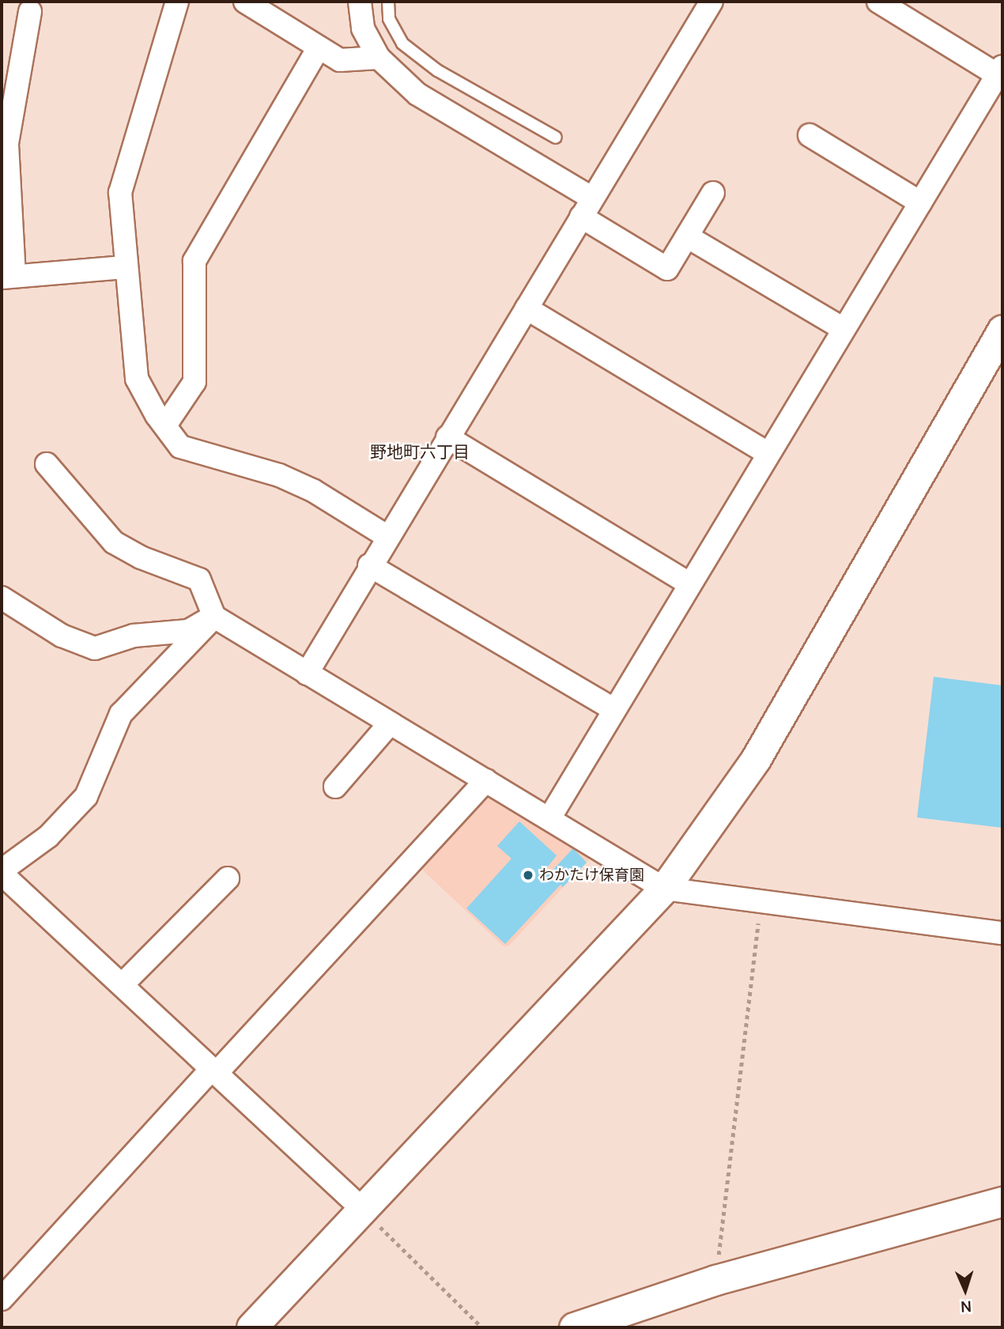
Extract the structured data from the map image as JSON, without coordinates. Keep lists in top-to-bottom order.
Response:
{
  "districts": ["野地町六丁目"],
  "places": ["わかたけ保育園"],
  "north": "bottom"
}
